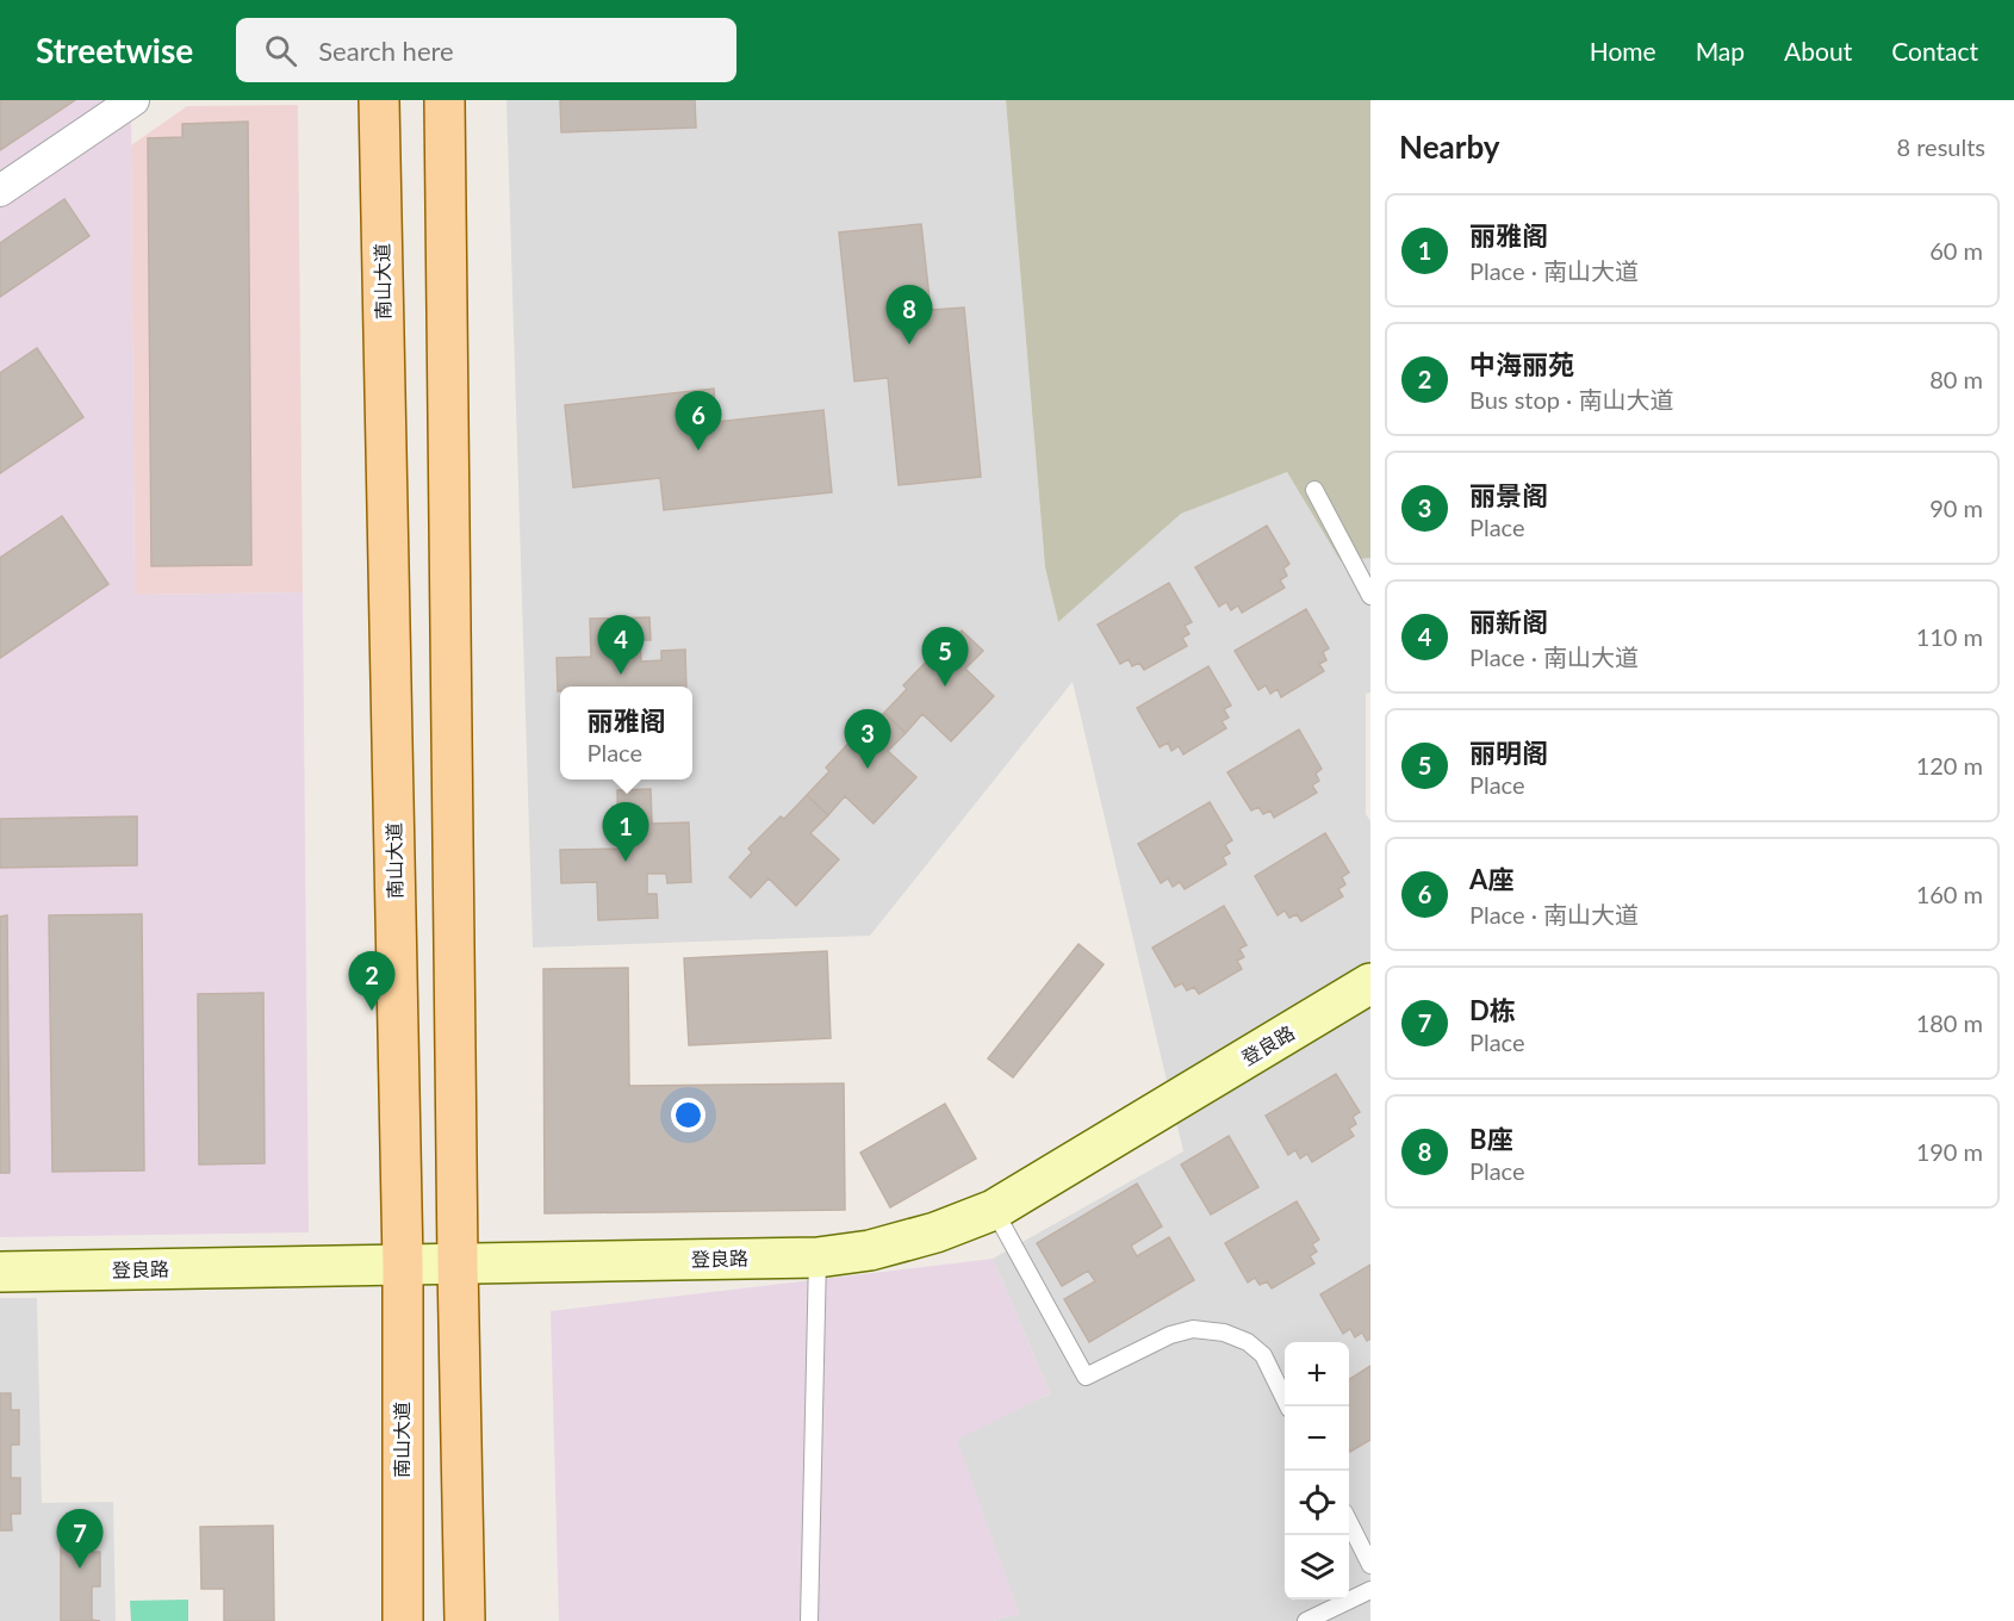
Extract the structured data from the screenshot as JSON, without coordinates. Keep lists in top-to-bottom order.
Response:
{
  "streets": {
    "main road": ["南山大道", "登良路"]
  },
  "crossings": [
    ["南山大道", "登良路"]
  ],
  "page": {
    "header": "Streetwise",
    "search": "Search here",
    "nav": [
      "Home",
      "Map",
      "About",
      "Contact"
    ],
    "heading": ["Nearby", "8 results"],
    "list": [
      {
        "mark": "1",
        "name": "丽雅阁",
        "note": "Place · 南山大道",
        "value": "60 m"
      },
      {
        "mark": "2",
        "name": "中海丽苑",
        "note": "Bus stop · 南山大道",
        "value": "80 m"
      },
      {
        "mark": "3",
        "name": "丽景阁",
        "note": "Place",
        "value": "90 m"
      },
      {
        "mark": "4",
        "name": "丽新阁",
        "note": "Place · 南山大道",
        "value": "110 m"
      },
      {
        "mark": "5",
        "name": "丽明阁",
        "note": "Place",
        "value": "120 m"
      },
      {
        "mark": "6",
        "name": "A座",
        "note": "Place · 南山大道",
        "value": "160 m"
      },
      {
        "mark": "7",
        "name": "D栋",
        "note": "Place",
        "value": "180 m"
      },
      {
        "mark": "8",
        "name": "B座",
        "note": "Place",
        "value": "190 m"
      }
    ],
    "pins": [
      "8",
      "6",
      "4",
      "5",
      "3",
      "1",
      "2",
      "7"
    ],
    "popup": ["丽雅阁", "Place"],
    "map_buttons": ["+", "−"]
  }
}
